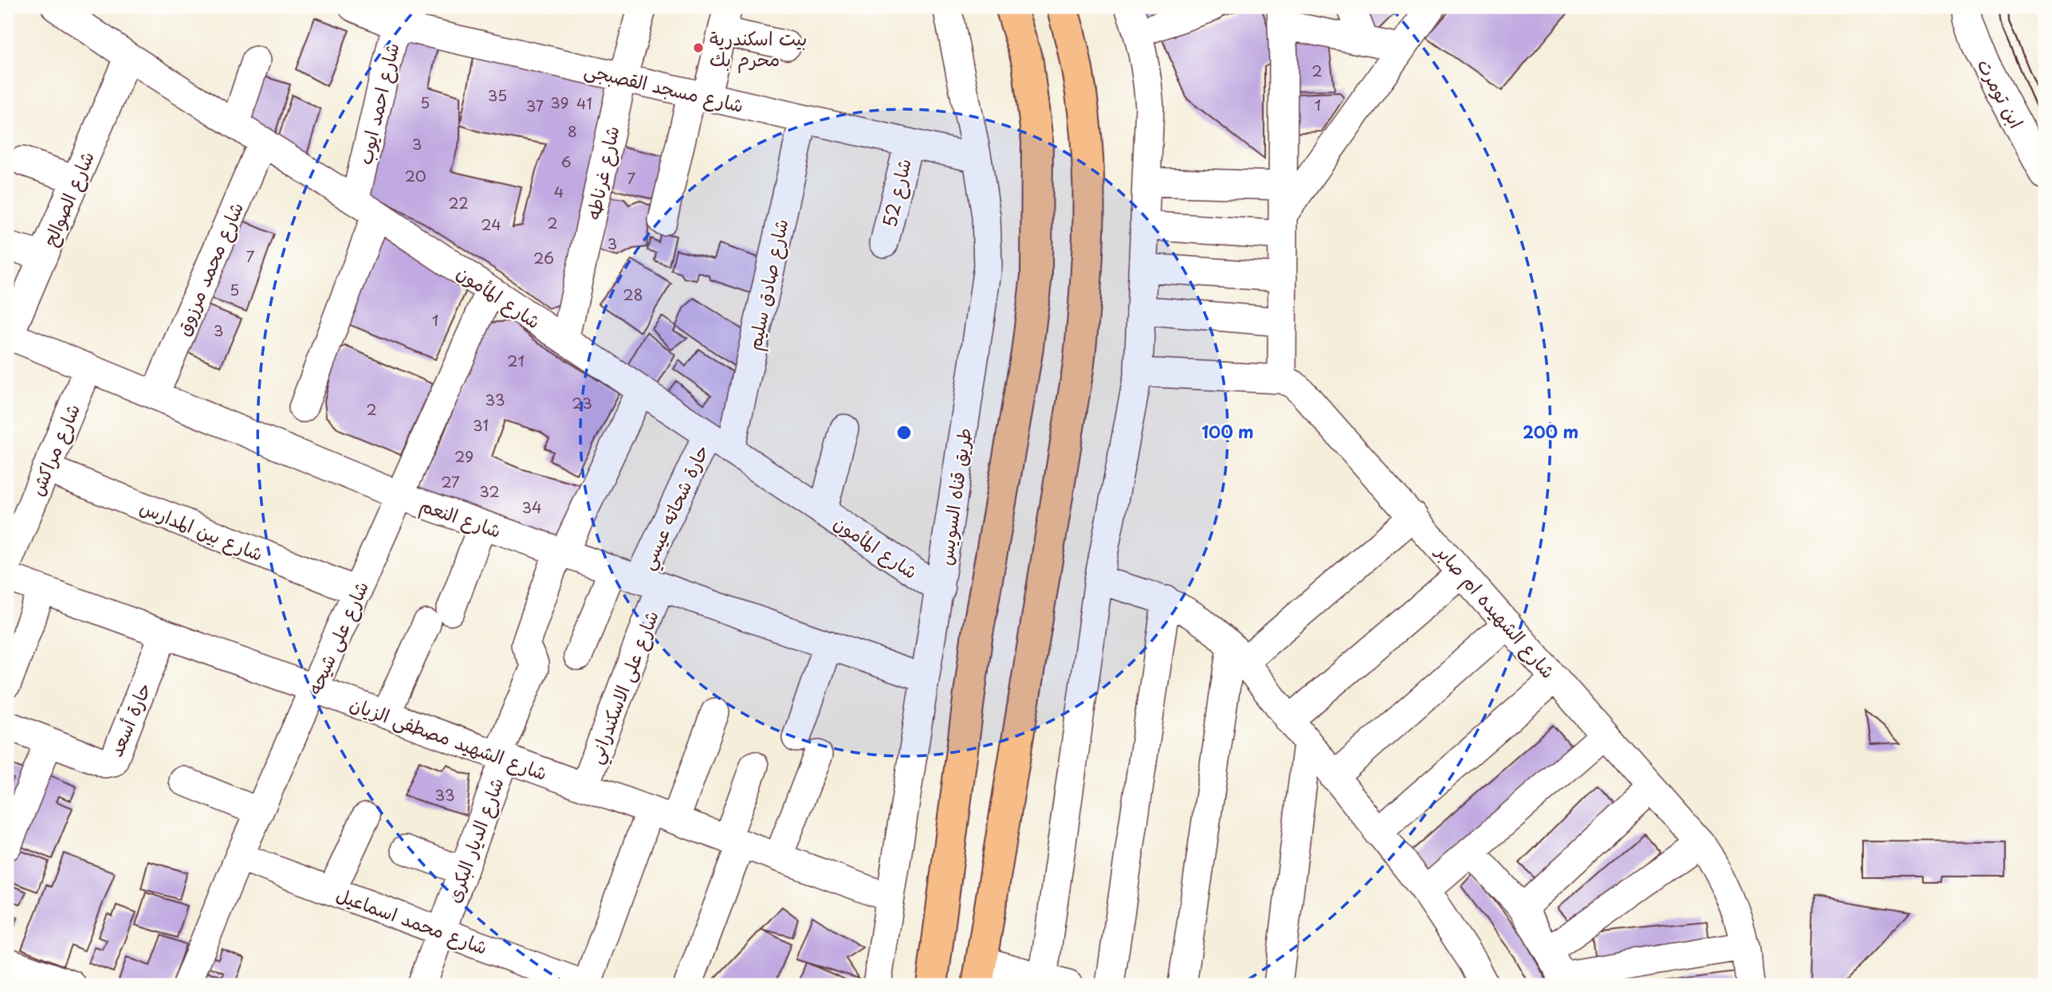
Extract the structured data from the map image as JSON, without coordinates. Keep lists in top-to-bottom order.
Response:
{
  "streets": {
    "street": [
      "شارع مسجد القصبجى",
      "ابن تومرت",
      "شارع احمد ايوب",
      "شارع غرناطه",
      "شارع 52",
      "شارع الصوالح",
      "شارع محمد مرزوق",
      "شارع صادق سليم",
      "شارع المأمون",
      "شارع مراكش",
      "طريق قناه السويس",
      "حارة شحاته عيسي",
      "شارع النعم",
      "شارع بين المدارس",
      "شارع الشهيده ام صابر",
      "شارع على شيحه",
      "شارع على الاسكندراني",
      "حارة أسعد",
      "شارع الشهيد مصطفى الزيان",
      "شارع الديار البكرى",
      "شارع محمد اسماعيل"
    ]
  },
  "crossings": [
    ["شارع مسجد القصبجى", "شارع احمد ايوب"],
    ["شارع مسجد القصبجى", "شارع غرناطه"],
    ["شارع مسجد القصبجى", "شارع 52"],
    ["شارع مسجد القصبجى", "شارع صادق سليم"],
    ["شارع مسجد القصبجى", "طريق قناه السويس"],
    ["شارع احمد ايوب", "شارع المأمون"],
    ["شارع غرناطه", "شارع المأمون"],
    ["شارع الصوالح", "شارع المأمون"],
    ["شارع الصوالح", "شارع النعم"],
    ["شارع محمد مرزوق", "شارع المأمون"],
    ["شارع محمد مرزوق", "شارع النعم"],
    ["شارع صادق سليم", "شارع المأمون"],
    ["شارع المأمون", "طريق قناه السويس"],
    ["شارع المأمون", "حارة شحاته عيسي"],
    ["شارع المأمون", "شارع على شيحه"],
    ["شارع المأمون", "شارع الديار البكرى"],
    ["شارع مراكش", "شارع النعم"],
    ["شارع مراكش", "شارع بين المدارس"],
    ["طريق قناه السويس", "شارع النعم"],
    ["طريق قناه السويس", "شارع الشهيد مصطفى الزيان"],
    ["حارة شحاته عيسي", "شارع النعم"],
    ["حارة شحاته عيسي", "شارع على الاسكندراني"],
    ["شارع النعم", "شارع على شيحه"],
    ["شارع النعم", "شارع على الاسكندراني"],
    ["شارع النعم", "شارع الديار البكرى"],
    ["شارع بين المدارس", "شارع على شيحه"],
    ["شارع على شيحه", "شارع الشهيد مصطفى الزيان"],
    ["شارع على شيحه", "شارع محمد اسماعيل"],
    ["شارع على الاسكندراني", "شارع الشهيد مصطفى الزيان"],
    ["حارة أسعد", "شارع الشهيد مصطفى الزيان"],
    ["شارع الشهيد مصطفى الزيان", "شارع الديار البكرى"],
    ["شارع الديار البكرى", "شارع محمد اسماعيل"]
  ],
  "places": ["بيت اسكندرية محرم بك"],
  "house_numbers": [
    "2",
    "35",
    "5",
    "39",
    "41",
    "1",
    "37",
    "8",
    "3",
    "6",
    "20",
    "7",
    "4",
    "22",
    "2",
    "24",
    "3",
    "7",
    "26",
    "5",
    "28",
    "1",
    "3",
    "21",
    "33",
    "23",
    "2",
    "31",
    "29",
    "27",
    "32",
    "34",
    "33"
  ],
  "rings": ["100 m", "200 m"]
}
